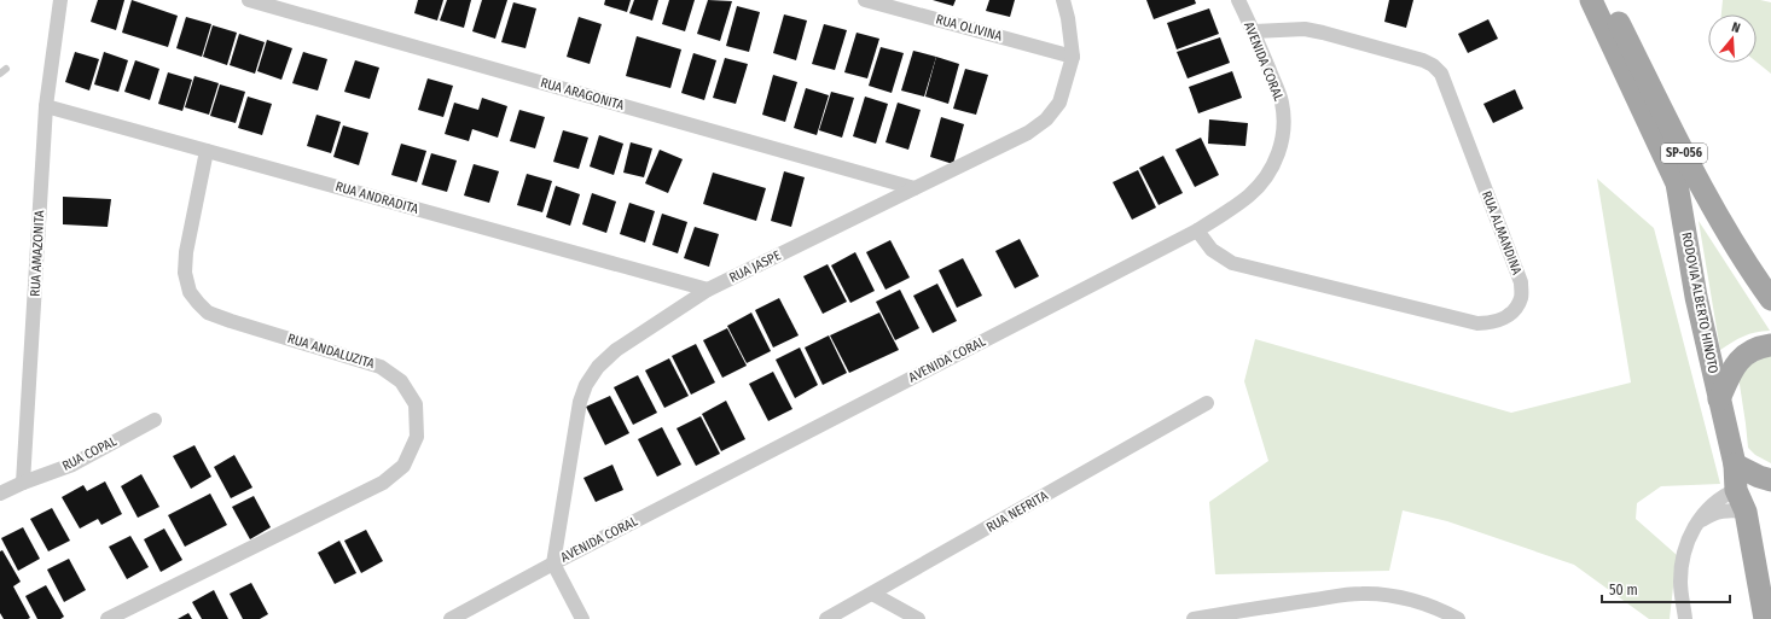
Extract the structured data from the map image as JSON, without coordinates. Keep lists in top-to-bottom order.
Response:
{
  "streets": {
    "main road": ["SP-056", "RODOVIA ALBERTO HINOTO"],
    "street": [
      "RUA OLIVINA",
      "AVENIDA CORAL",
      "RUA ARAGONITA",
      "RUA ANDRADITA",
      "RUA ALMANDINA",
      "RUA AMAZONITA",
      "RUA JASPE",
      "RUA ANDALUZITA",
      "RUA COPAL",
      "RUA NEFRITA"
    ]
  },
  "crossings": [
    ["RUA OLIVINA", "RUA JASPE"],
    ["AVENIDA CORAL", "RUA ALMANDINA"],
    ["AVENIDA CORAL", "RUA JASPE"],
    ["RUA ARAGONITA", "RUA JASPE"],
    ["RUA ANDRADITA", "RUA AMAZONITA"],
    ["RUA ANDRADITA", "RUA JASPE"],
    ["RUA ANDRADITA", "RUA ANDALUZITA"],
    ["RUA AMAZONITA", "RUA COPAL"]
  ],
  "scale_bar": "50 m",
  "north": "top"
}
